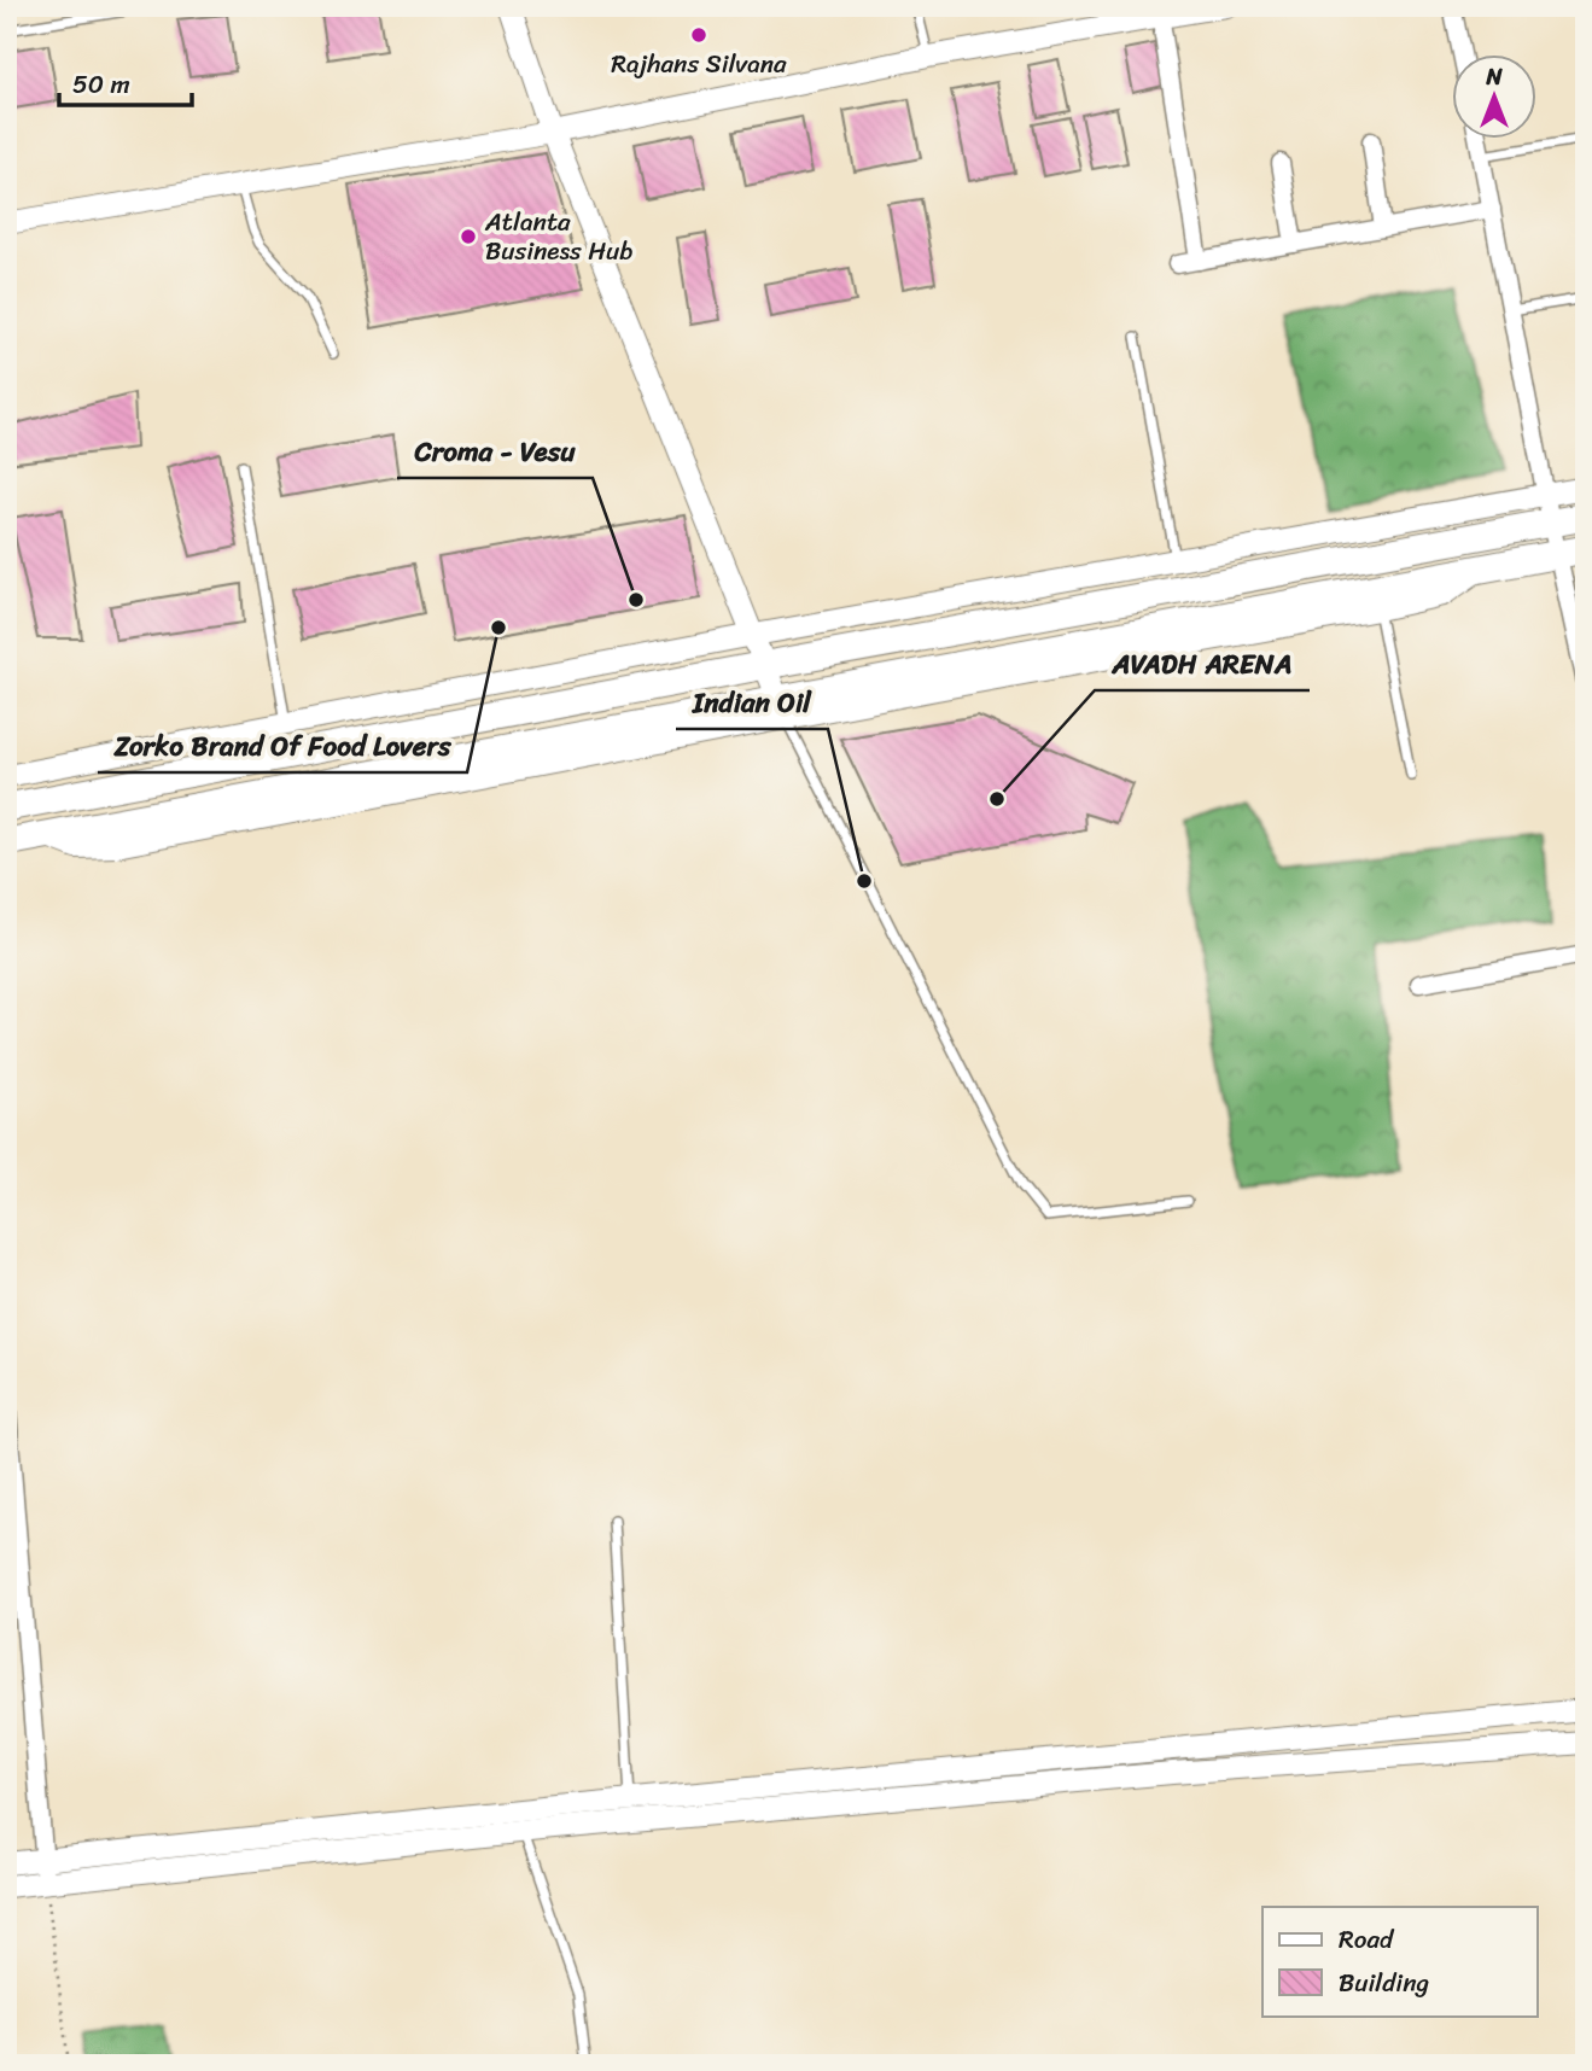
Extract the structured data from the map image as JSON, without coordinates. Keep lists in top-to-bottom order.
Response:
{
  "places": [
    "Rajhans Silvana",
    "Atlanta Business Hub",
    "Croma - Vesu",
    "Zorko Brand Of Food Lovers",
    "AVADH ARENA",
    "Indian Oil"
  ],
  "legend": ["Road", "Building"],
  "scale_bar": "50 m",
  "north": "top"
}
